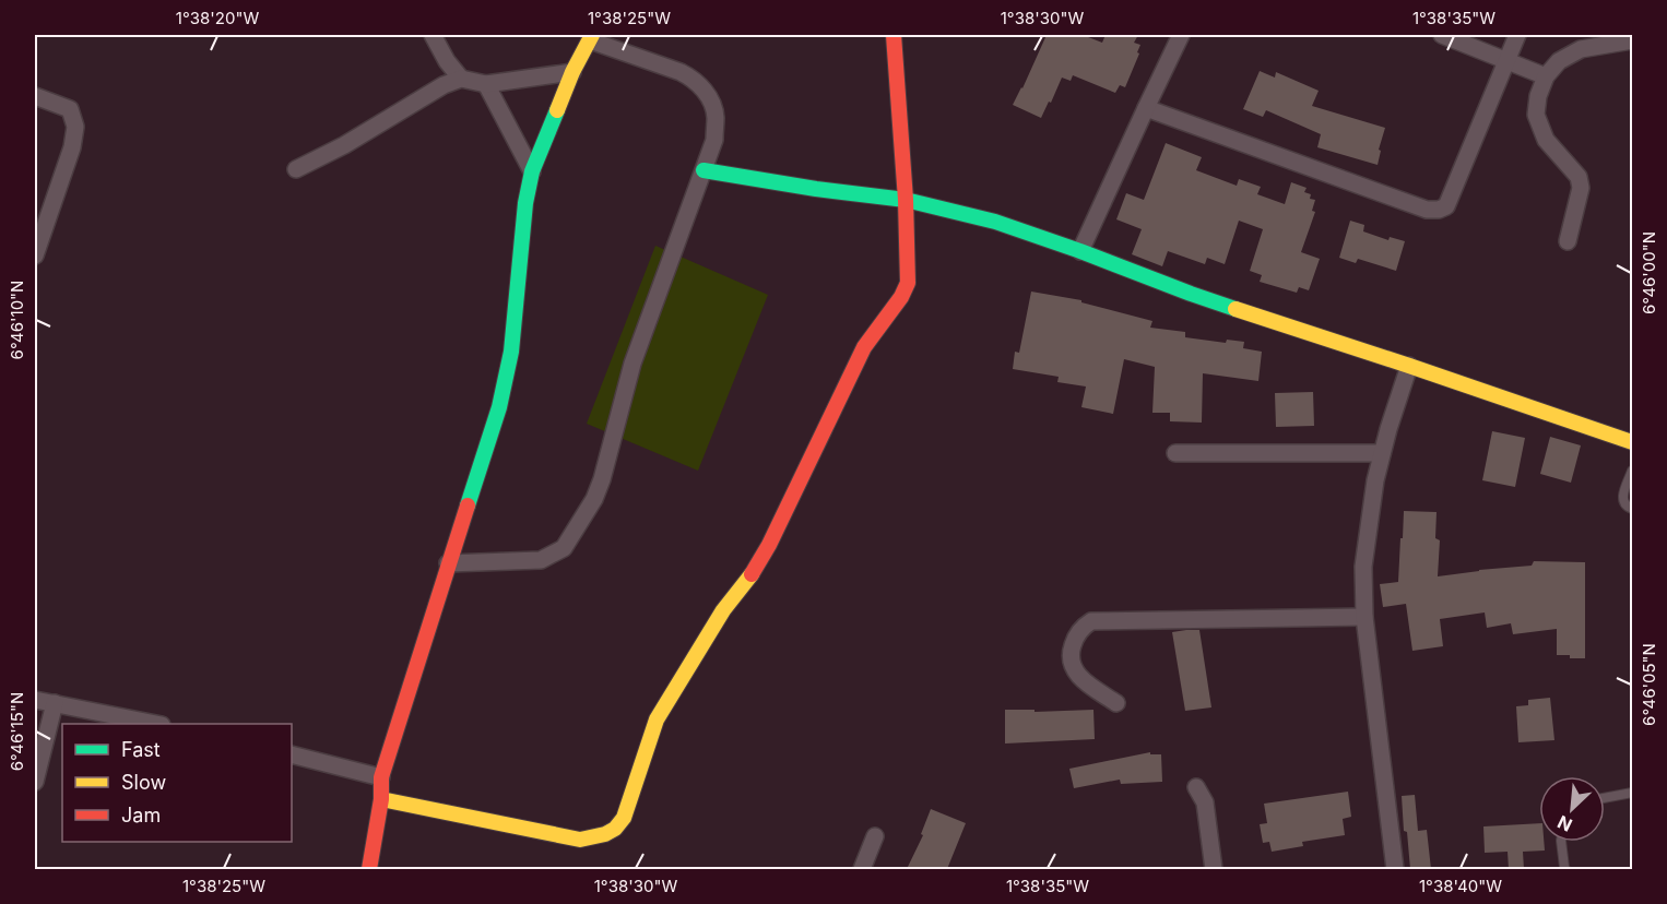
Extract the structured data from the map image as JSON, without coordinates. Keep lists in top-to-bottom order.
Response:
{
  "legend": ["Fast", "Slow", "Jam"],
  "north": "bottom left",
  "coordinates": [
    "1°38'20\"W",
    "1°38'25\"W",
    "1°38'30\"W",
    "1°38'35\"W",
    "6°46'00\"N",
    "6°46'10\"N",
    "6°46'05\"N",
    "6°46'15\"N",
    "1°38'40\"W"
  ]
}
